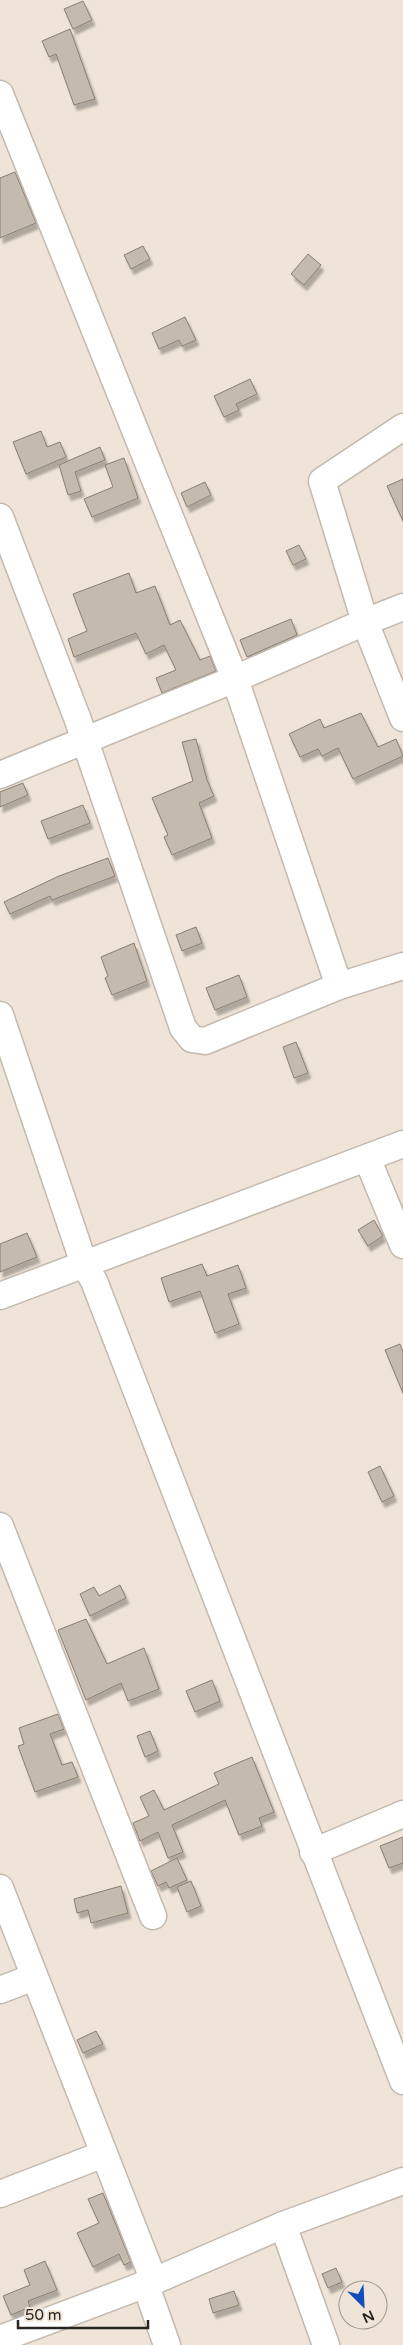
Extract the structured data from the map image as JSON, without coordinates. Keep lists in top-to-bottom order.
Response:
{
  "scale_bar": "50 m",
  "north": "bottom right"
}
